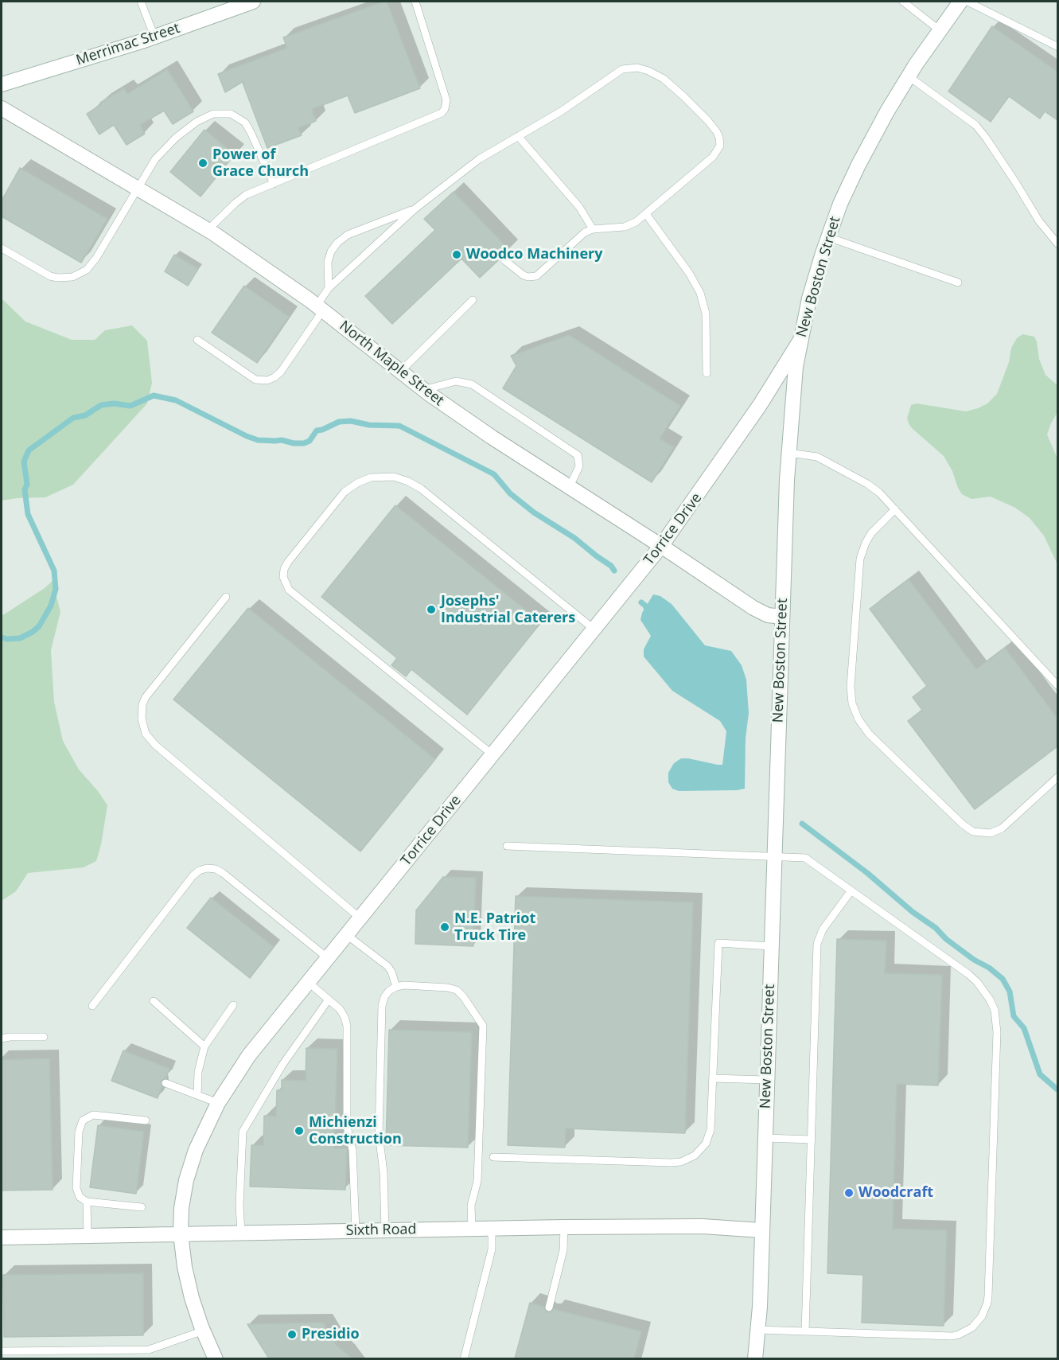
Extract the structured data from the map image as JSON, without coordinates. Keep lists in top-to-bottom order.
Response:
{
  "streets": {
    "street": [
      "Merrimac Street",
      "New Boston Street",
      "North Maple Street",
      "Torrice Drive",
      "Sixth Road"
    ]
  },
  "crossings": [
    ["New Boston Street", "North Maple Street"],
    ["New Boston Street", "Torrice Drive"],
    ["New Boston Street", "Sixth Road"],
    ["North Maple Street", "Torrice Drive"],
    ["Torrice Drive", "Sixth Road"]
  ],
  "places": [
    "Power of Grace Church",
    "Woodco Machinery",
    "Josephs' Industrial Caterers",
    "N.E. Patriot Truck Tire",
    "Michienzi Construction",
    "Woodcraft",
    "Presidio"
  ]
}
